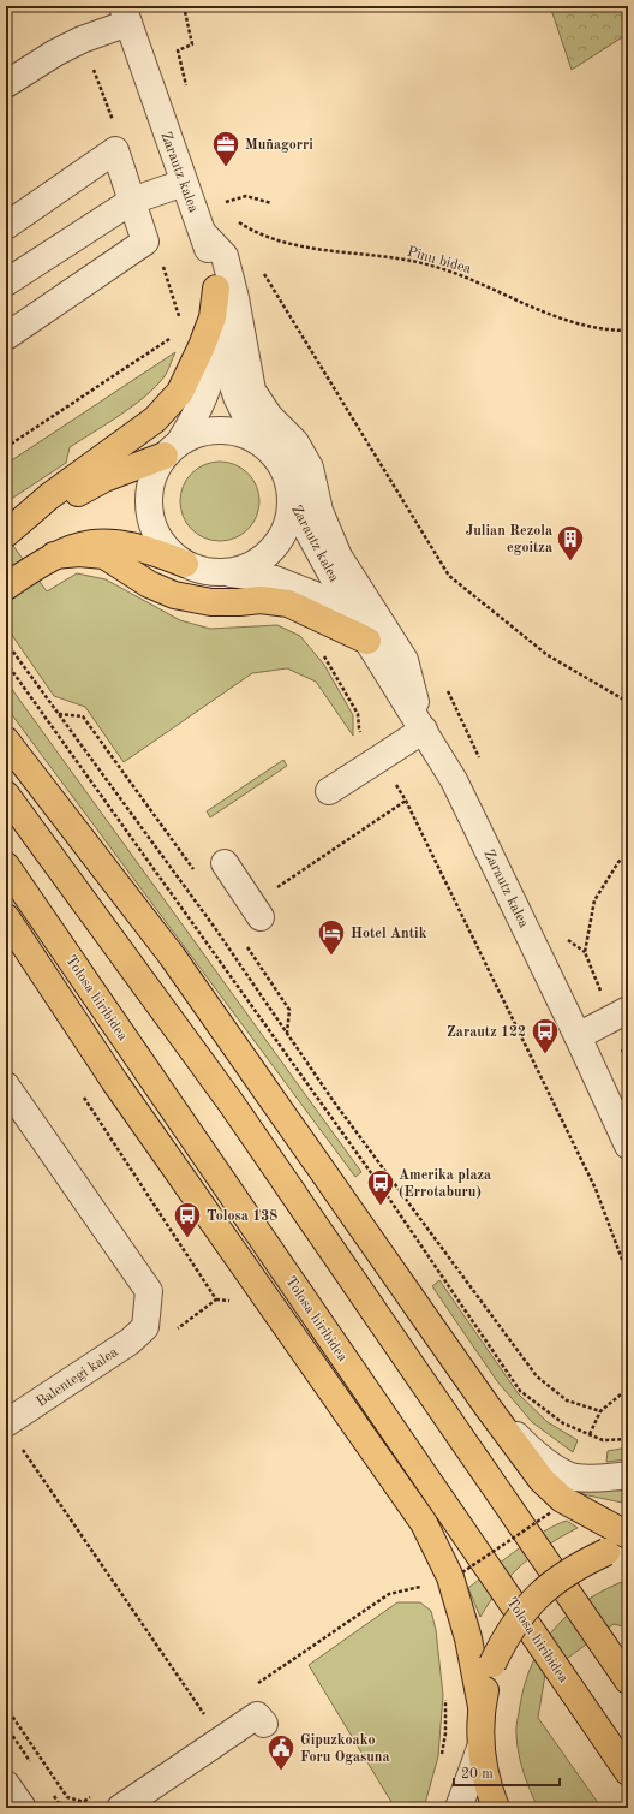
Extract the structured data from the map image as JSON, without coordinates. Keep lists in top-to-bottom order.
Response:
{
  "streets": {
    "main road": ["Tolosa hiribidea"],
    "street": ["Zarautz kalea", "Balentegi kalea"],
    "path": ["Pinu bidea"]
  },
  "places": {
    "office": ["Muñagorri"],
    "building": ["Julian Rezola egoitza"],
    "hotel": ["Hotel Antik"],
    "bus stop": ["Zarautz 122", "Amerika plaza (Errotaburu)", "Tolosa 138"],
    "public building": ["Gipuzkoako Foru Ogasuna"]
  },
  "scale_bar": "20 m"
}
